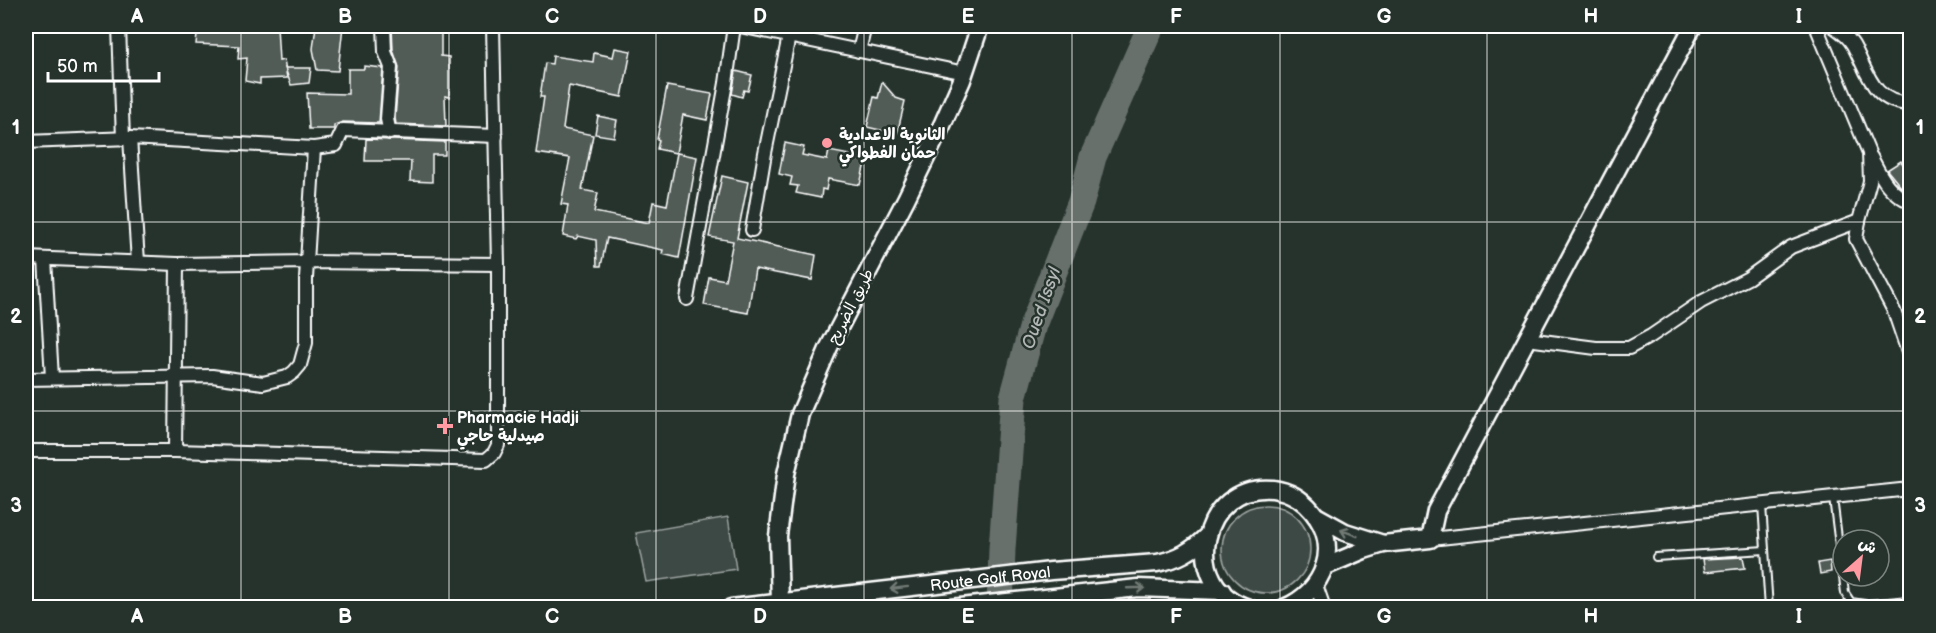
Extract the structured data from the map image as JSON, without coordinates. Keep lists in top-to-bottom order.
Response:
{
  "streets": {
    "street": ["طريق الضريح", "Route Golf Royal"]
  },
  "crossings": [
    ["طريق الضريح", "Route Golf Royal"]
  ],
  "water": ["Oued Issyl"],
  "places": {
    "other": ["الثانوية الاعدادية حمان الفطواكي"],
    "health": ["Pharmacie Hadji صيدلية حاجي"]
  },
  "scale_bar": "50 m",
  "north": "top right",
  "grid": {
    "columns": [
      "A",
      "B",
      "C",
      "D",
      "E",
      "F",
      "G",
      "H",
      "I"
    ],
    "rows": ["1", "2", "3"]
  }
}
